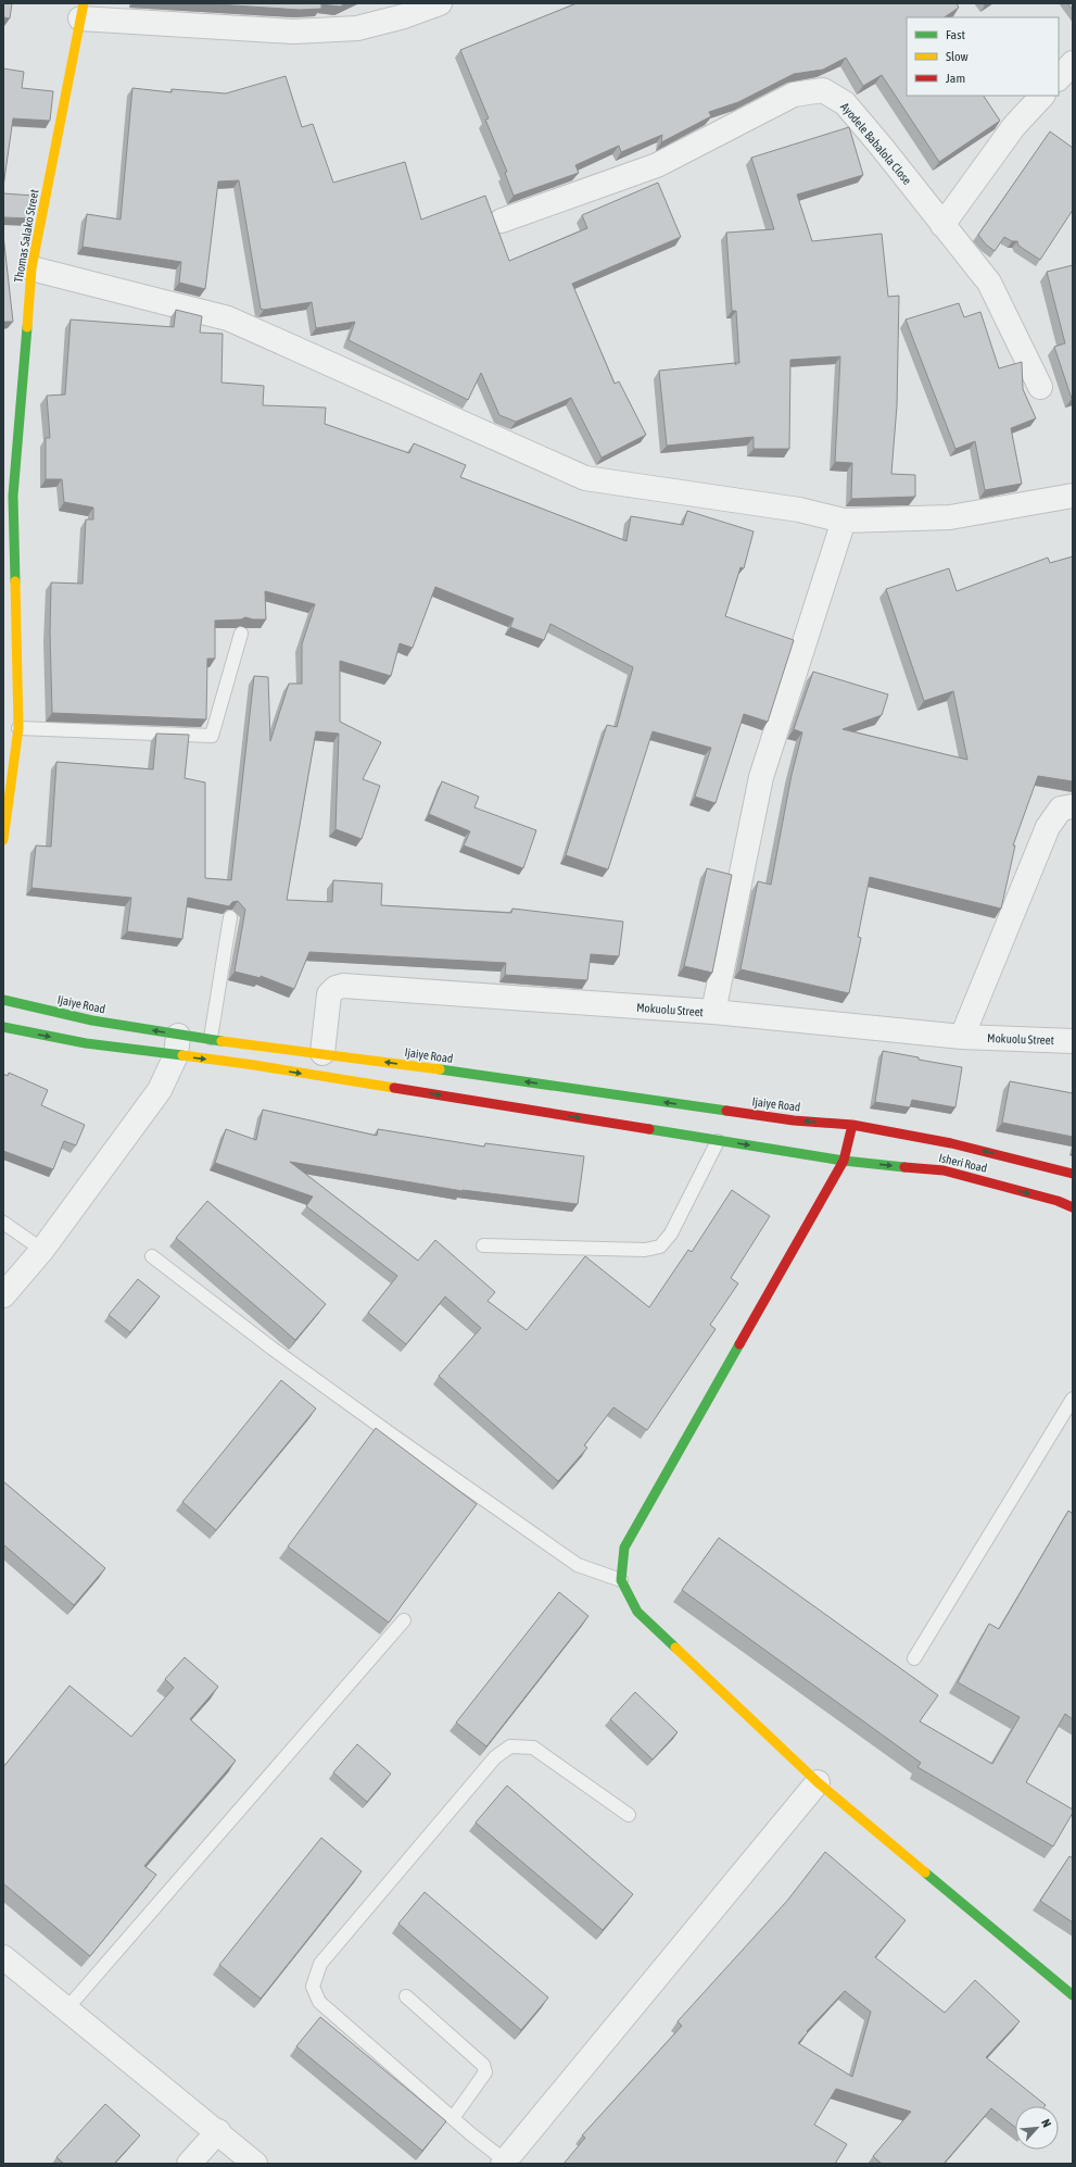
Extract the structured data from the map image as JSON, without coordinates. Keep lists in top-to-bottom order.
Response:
{
  "streets": {
    "main road": ["Thomas Salako Street", "Ijaiye Road", "Isheri Road"],
    "street": ["Ayodele Babalola Close", "Mokuolu Street"]
  },
  "crossings": [
    ["Ijaiye Road", "Mokuolu Street"],
    ["Ijaiye Road", "Isheri Road"]
  ],
  "legend": ["Fast", "Slow", "Jam"],
  "north": "top right"
}
